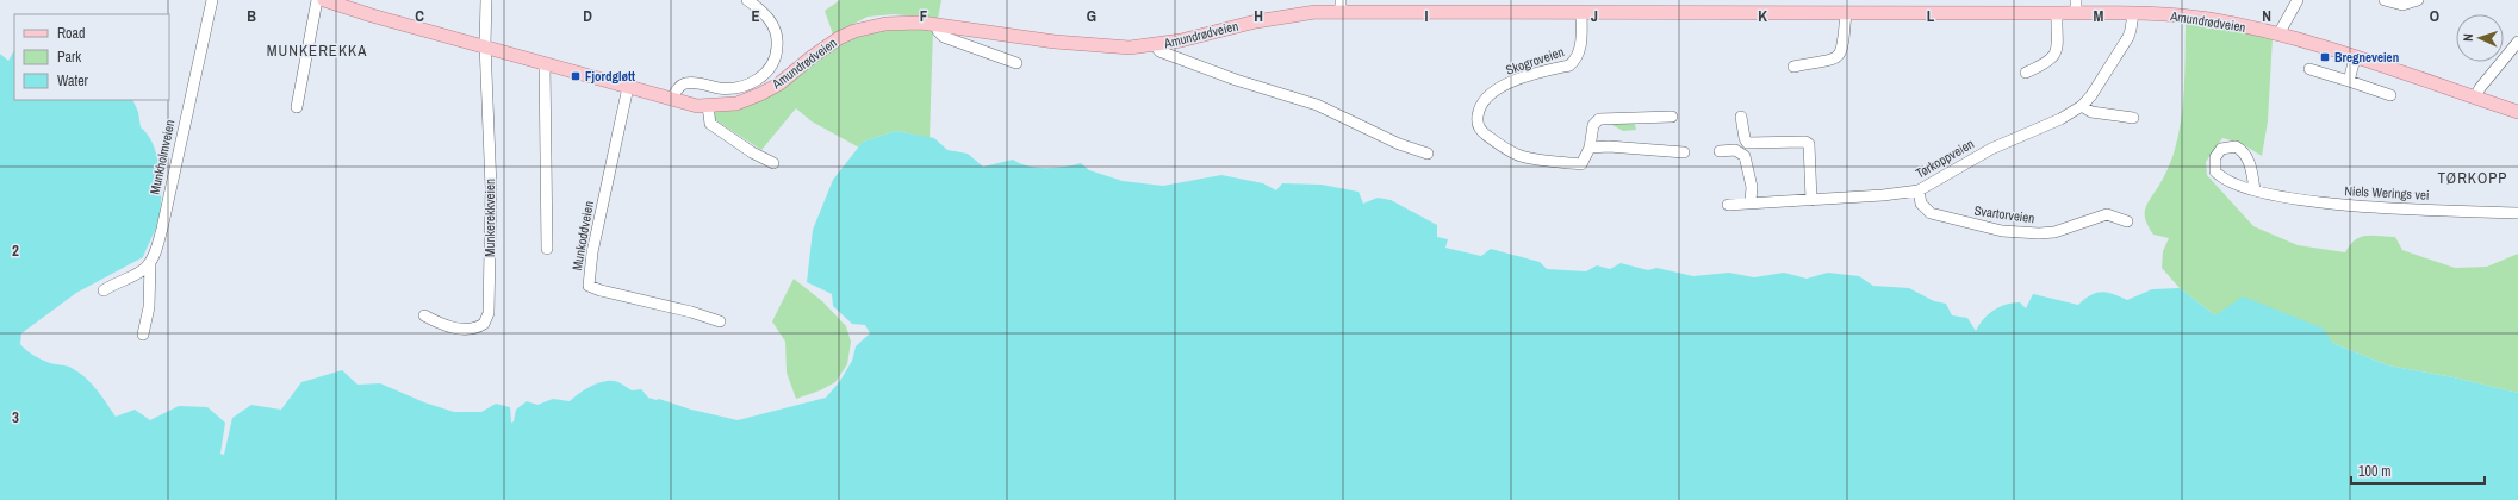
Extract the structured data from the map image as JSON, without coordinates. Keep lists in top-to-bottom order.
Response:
{
  "streets": {
    "main road": ["Amundrødveien"],
    "street": [
      "Skogroveien",
      "Munkholmveien",
      "Tørkoppveien",
      "Niels Werings vei",
      "Svartorveien",
      "Munkerekkveien",
      "Munkoddveien"
    ]
  },
  "crossings": [
    ["Amundrødveien", "Skogroveien"],
    ["Amundrødveien", "Tørkoppveien"],
    ["Tørkoppveien", "Svartorveien"]
  ],
  "districts": ["MUNKEREKKA", "TØRKOPP"],
  "places": {
    "transit": ["Bregneveien", "Fjordgløtt"]
  },
  "legend": ["Road", "Park", "Water"],
  "scale_bar": "100 m",
  "north": "left",
  "grid": {
    "columns": [
      "B",
      "C",
      "D",
      "E",
      "F",
      "G",
      "H",
      "I",
      "J",
      "K",
      "L",
      "M",
      "N",
      "O"
    ],
    "rows": ["2", "3"]
  }
}
